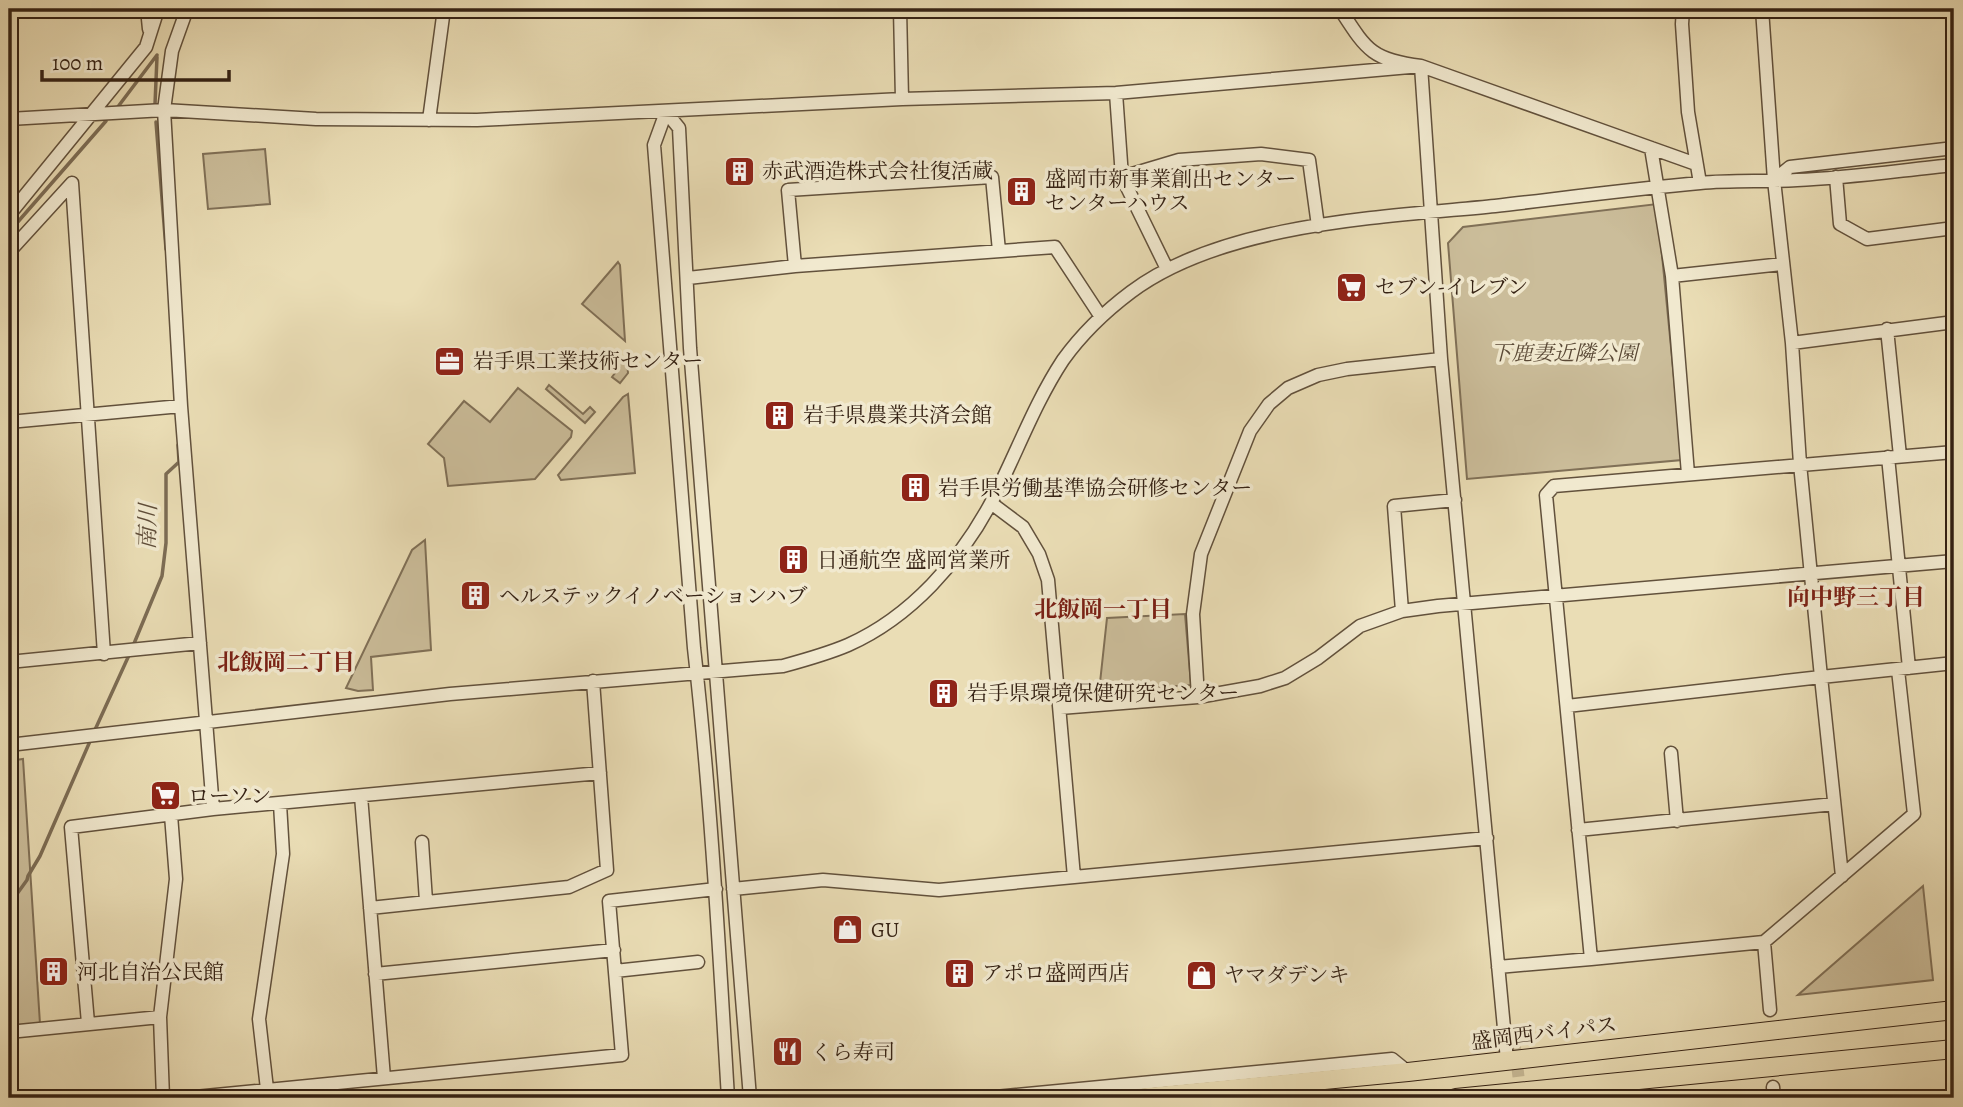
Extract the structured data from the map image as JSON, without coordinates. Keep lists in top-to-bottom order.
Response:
{
  "streets": {
    "highway": ["盛岡西バイパス"]
  },
  "districts": ["向中野三丁目", "北飯岡一丁目", "北飯岡二丁目"],
  "water": ["南川"],
  "parks": ["下鹿妻近隣公園"],
  "places": {
    "building": [
      "赤武酒造株式会社復活蔵",
      "盛岡市新事業創出センター センターハウス",
      "岩手県農業共済会館",
      "岩手県労働基準協会研修センター",
      "日通航空 盛岡営業所",
      "ヘルステックイノベーションハブ",
      "岩手県環境保健研究センター",
      "河北自治公民館",
      "アポロ盛岡西店"
    ],
    "supermarket": ["セブン-イレブン", "ローソン"],
    "office": ["岩手県工業技術センター"],
    "shop": ["GU", "ヤマダデンキ"],
    "restaurant": ["くら寿司"]
  },
  "scale_bar": "100 m"
}
